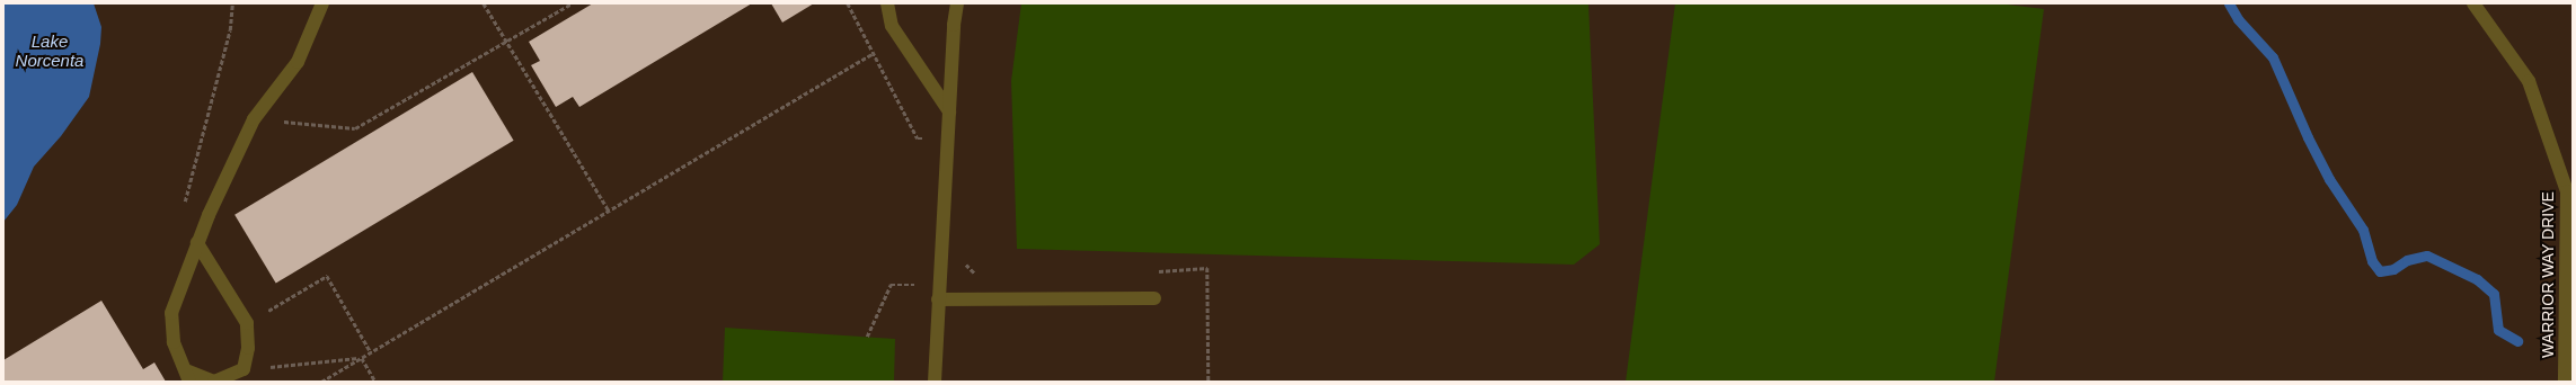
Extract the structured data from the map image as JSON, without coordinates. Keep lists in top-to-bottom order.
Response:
{
  "streets": {
    "street": ["WARRIOR WAY DRIVE"]
  },
  "water": ["Lake Norcenta"]
}
